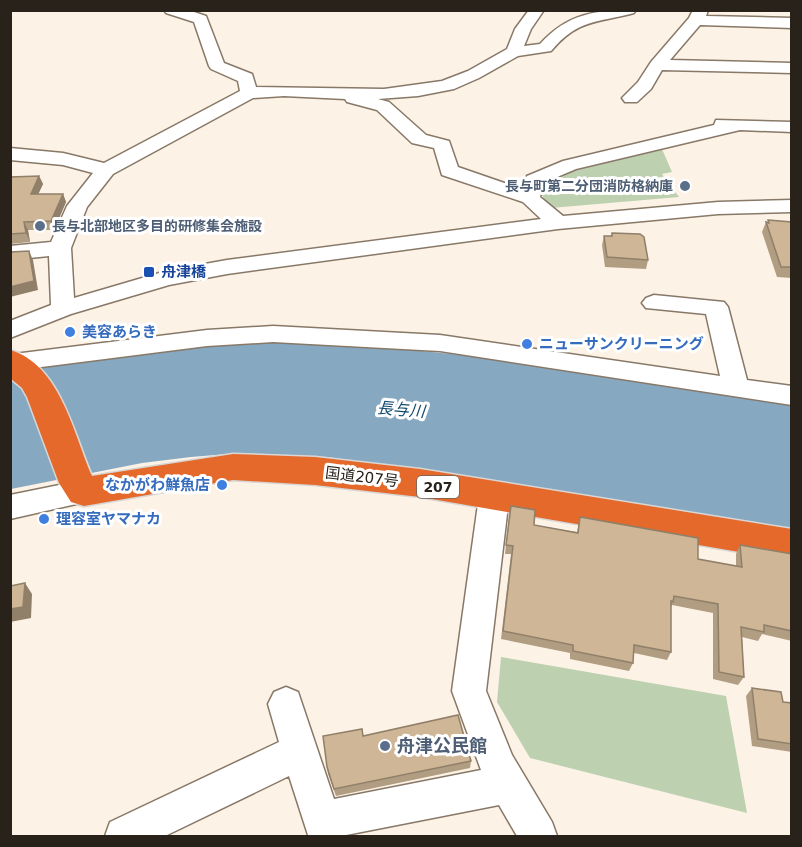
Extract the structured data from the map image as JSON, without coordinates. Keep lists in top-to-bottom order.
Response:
{
  "streets": {
    "highway": ["国道207号", "207"]
  },
  "water": ["長与川"],
  "places": {
    "other": [
      "長与町第二分団消防格納庫",
      "長与北部地区多目的研修集会施設",
      "美容あらき",
      "ニューサンクリーニング",
      "なかがわ鮮魚店",
      "理容室ヤマナカ",
      "舟津公民館"
    ],
    "transit": ["舟津橋"]
  }
}
